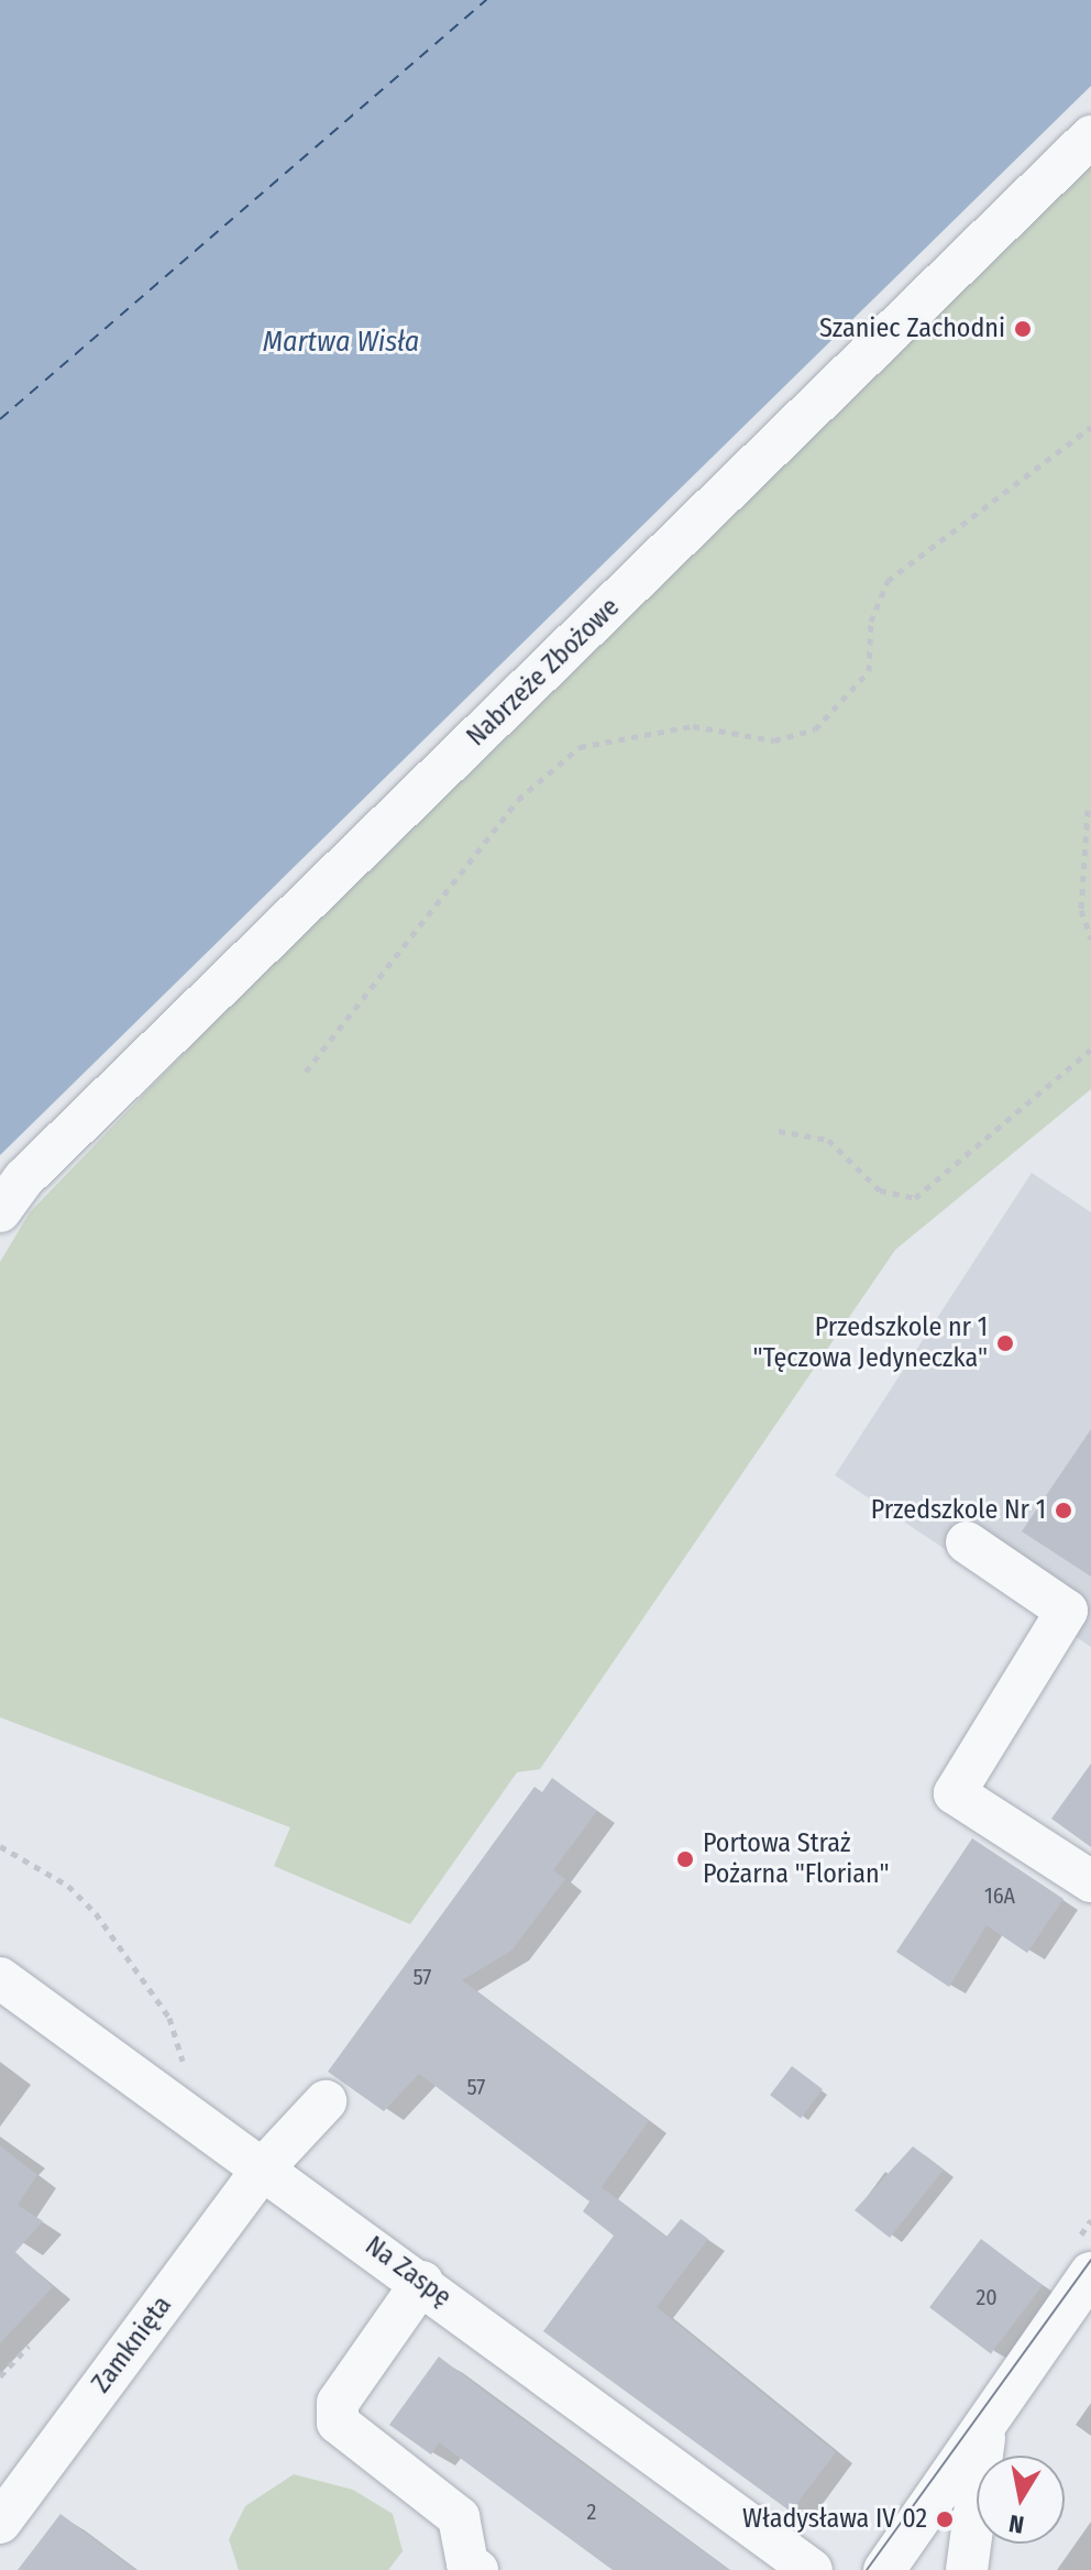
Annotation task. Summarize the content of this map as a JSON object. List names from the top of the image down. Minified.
{"streets":{"street":["Nabrzeże Zbożowe","Na Zaspę","Zamknięta"]},"crossings":[["Na Zaspę","Zamknięta"]],"water":["Martwa Wisła"],"places":["Szaniec Zachodni","Przedszkole nr 1 \"Tęczowa Jedyneczka\"","Przedszkole Nr 1","Portowa Straż Pożarna \"Florian\"","Władysława IV 02"],"house_numbers":["16A","57","57","20","2"],"north":"bottom"}
